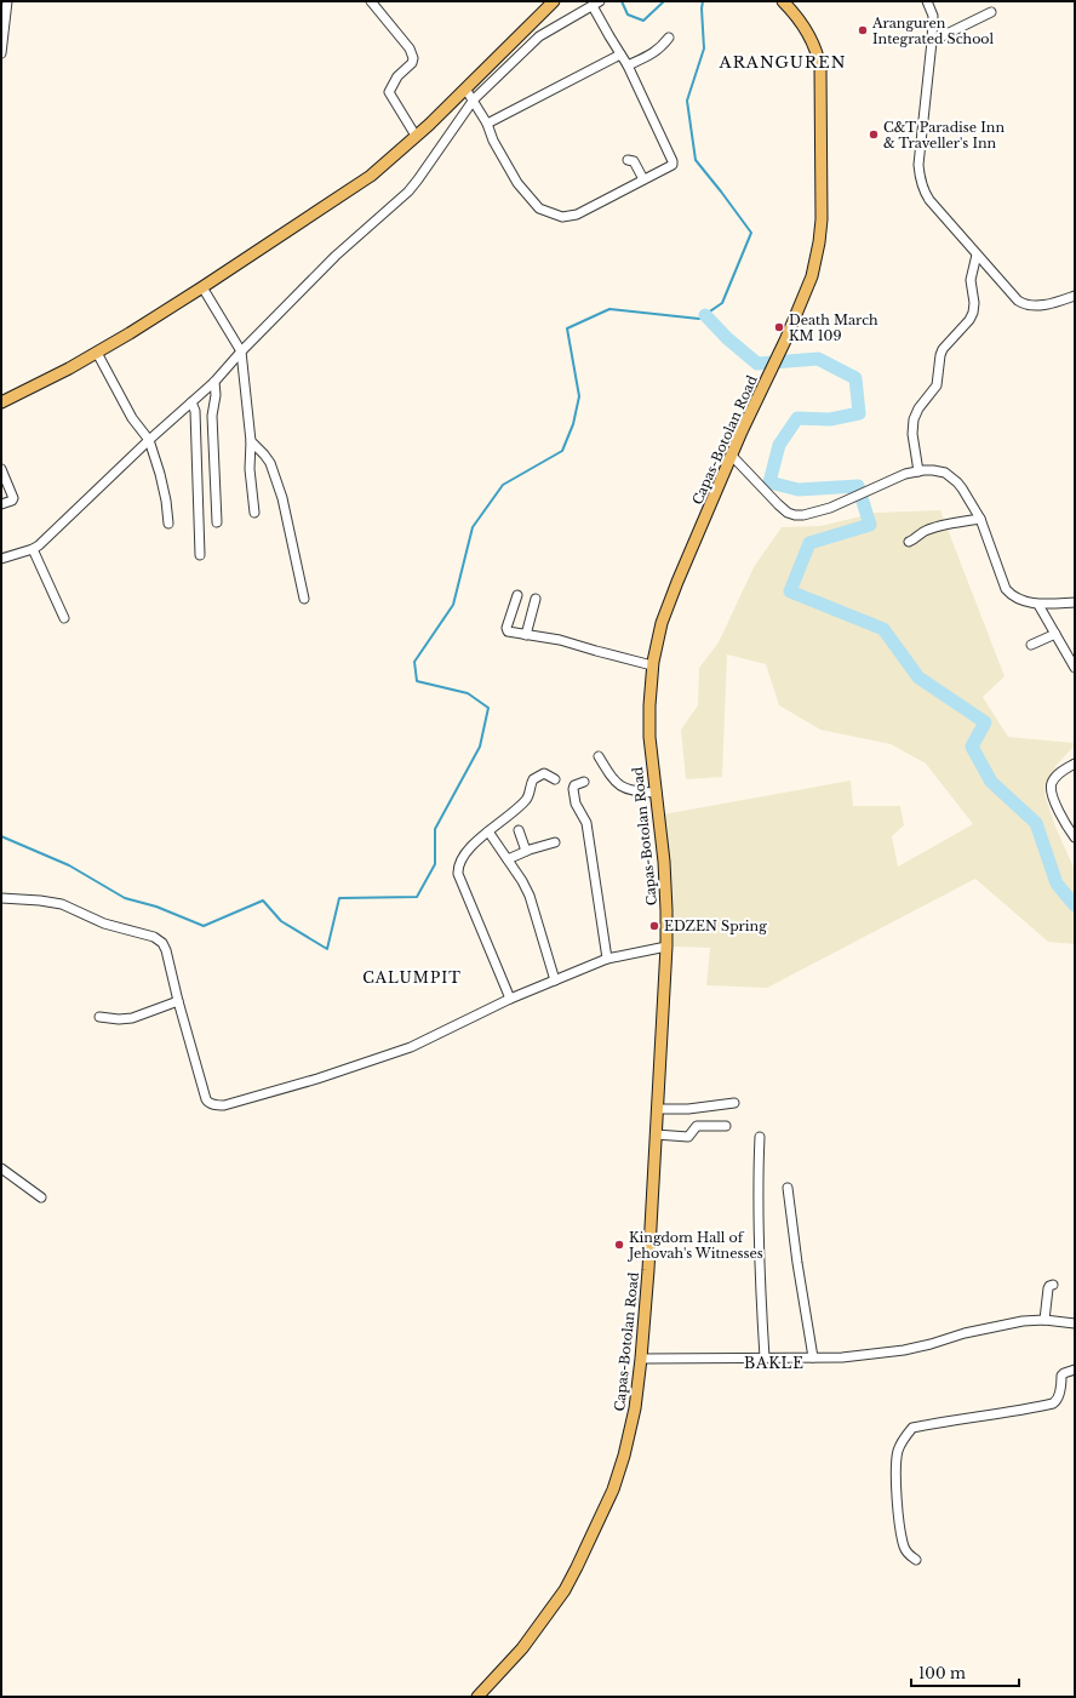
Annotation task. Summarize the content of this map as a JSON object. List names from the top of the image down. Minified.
{"streets":{"main road":["Capas-Botolan Road"]},"districts":["ARANGUREN","CALUMPIT","BAKLE"],"places":["Aranguren Integrated School","C&T Paradise Inn & Traveller's Inn","Death March KM 109","EDZEN Spring","Kingdom Hall of Jehovah's Witnesses"],"scale_bar":"100 m"}
